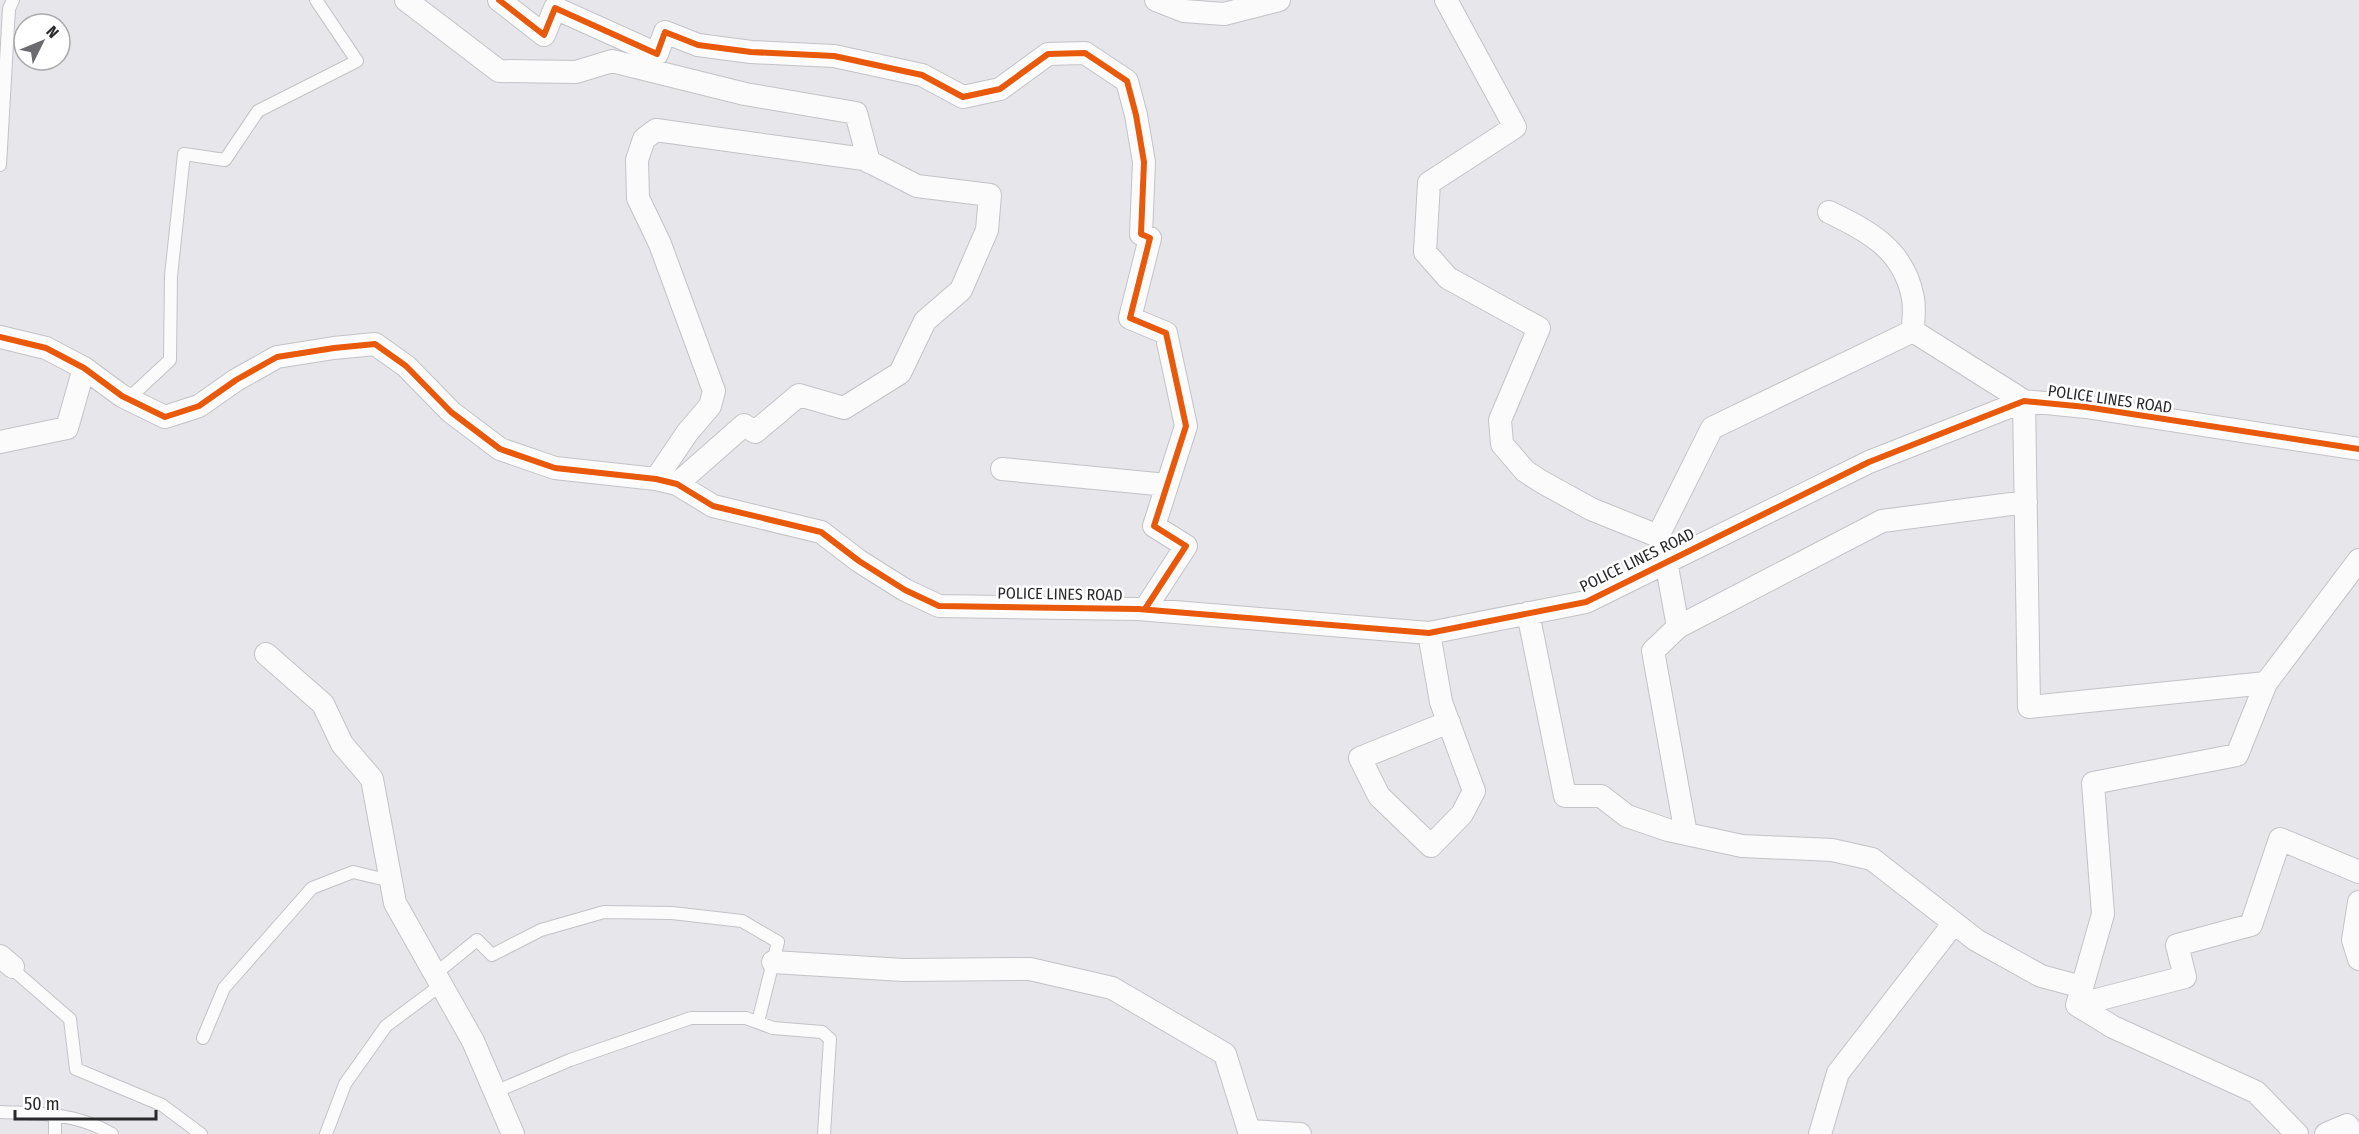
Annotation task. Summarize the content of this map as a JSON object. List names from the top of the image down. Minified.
{"streets":{"street":["POLICE LINES ROAD"]},"scale_bar":"50 m","north":"top right"}
